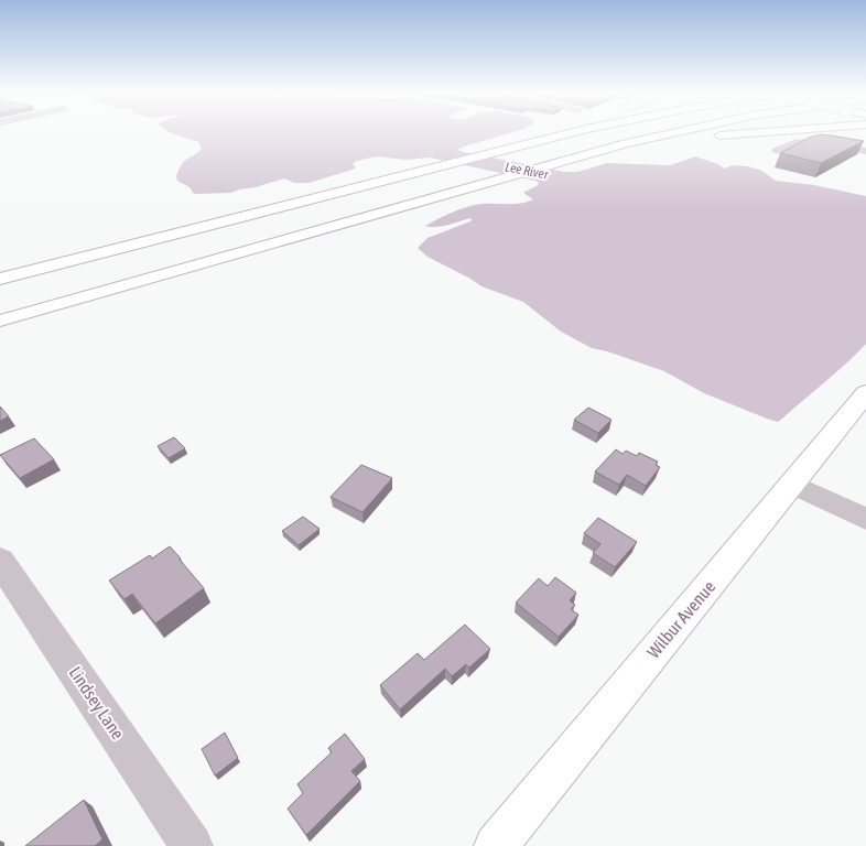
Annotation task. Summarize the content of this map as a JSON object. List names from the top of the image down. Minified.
{"streets":{"main road":["Wilbur Avenue"],"street":["Lindsey Lane"]},"water":["Lee River"]}
